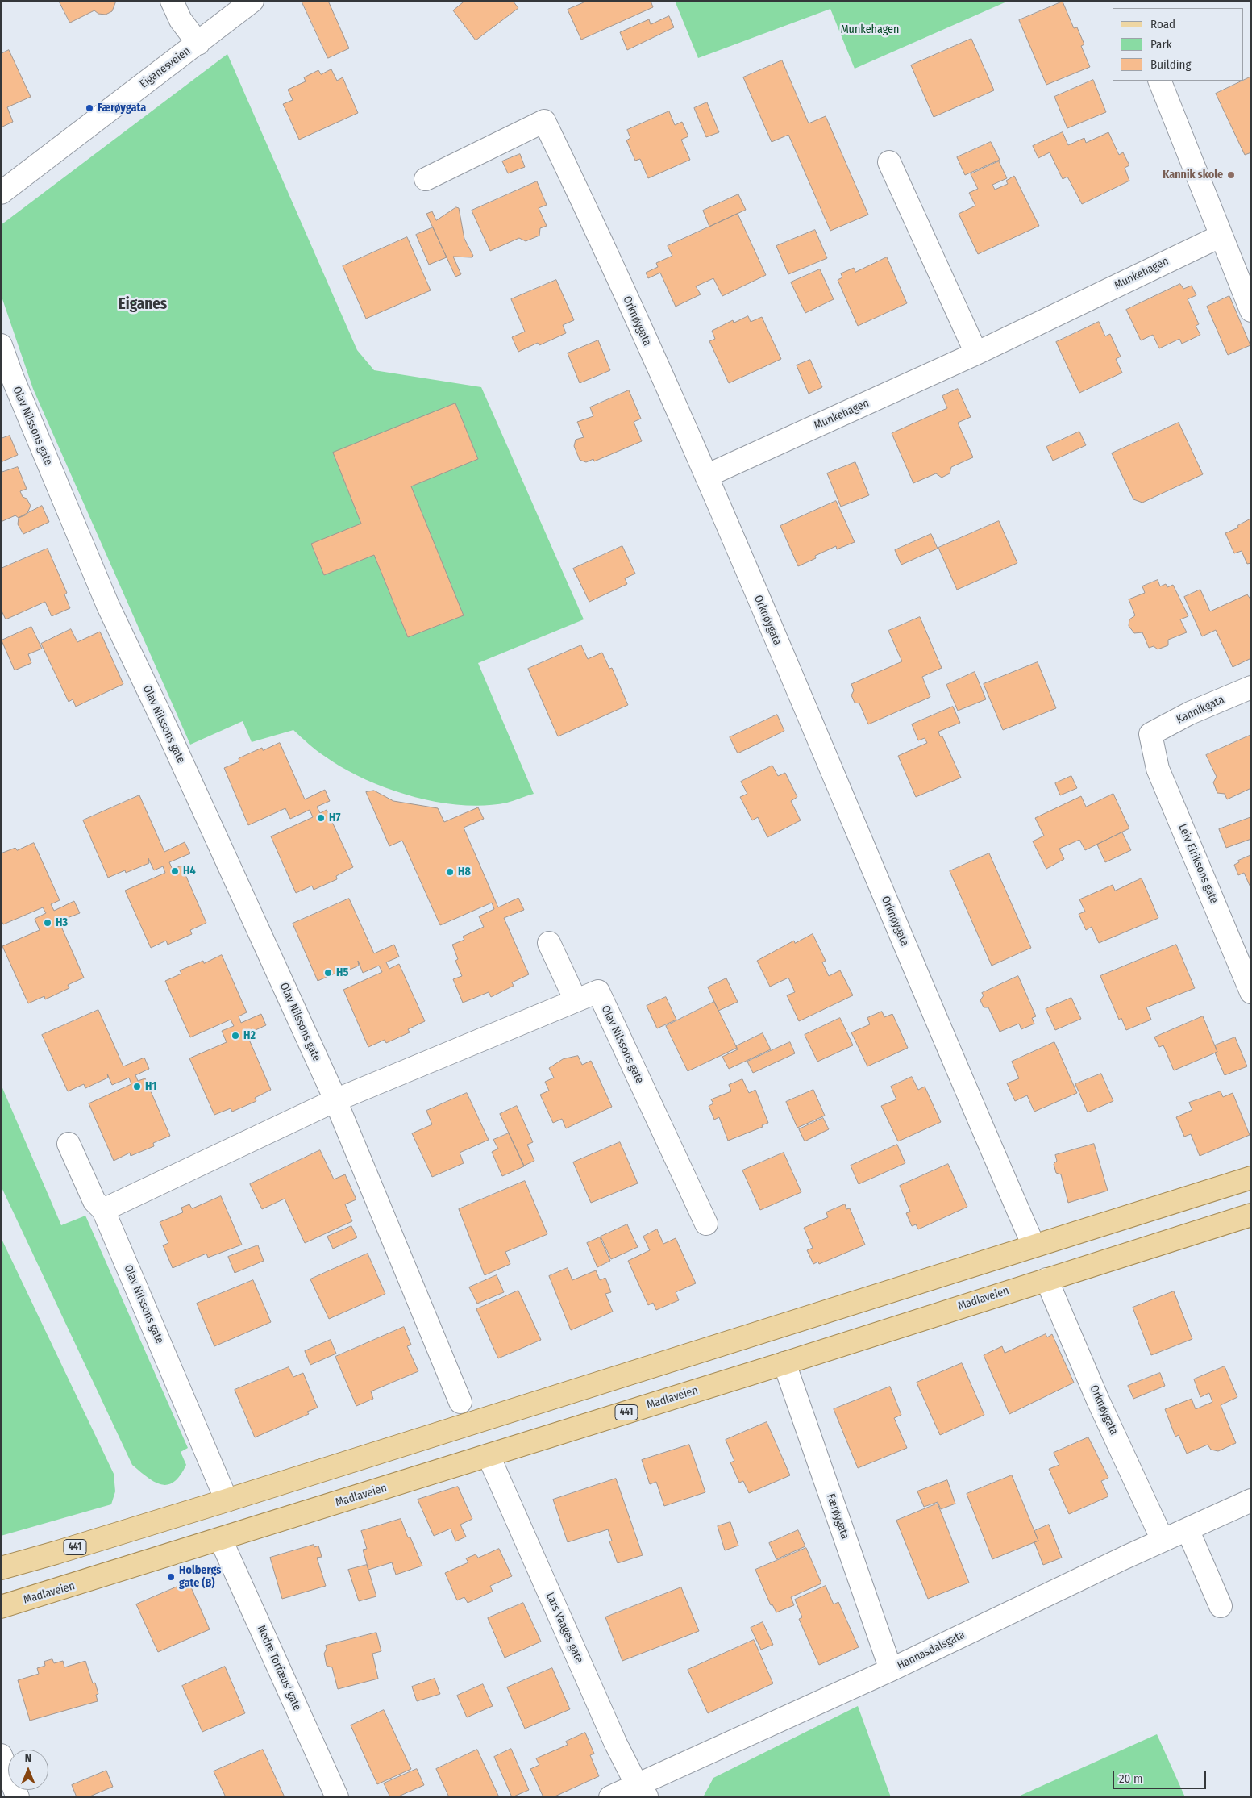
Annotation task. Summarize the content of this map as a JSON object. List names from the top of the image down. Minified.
{"streets":{"main road":["Madlaveien","441"],"street":["Eiganesveien","Munkehagen","Orknøygata","Olav Nilssons gate","Kannikgata","Leiv Eiriksons gate","Færøygata","Lars Vaages gate","Hannasdalsgata","Nedre Torfæus' gate"]},"crossings":[["Munkehagen","Orknøygata"],["Orknøygata","Madlaveien"],["Orknøygata","441"],["Orknøygata","Hannasdalsgata"],["Olav Nilssons gate","441"],["Kannikgata","Leiv Eiriksons gate"],["Madlaveien","Færøygata"],["Madlaveien","Lars Vaages gate"],["Madlaveien","Nedre Torfæus' gate"],["Færøygata","Hannasdalsgata"],["Lars Vaages gate","Hannasdalsgata"]],"districts":["Eiganes"],"parks":["Munkehagen"],"places":["Færøygata","Kannik skole","H7","H4","H8","H3","H5","H2","H1","Holbergs gate (B)"],"legend":["Road","Park","Building"],"scale_bar":"20 m","north":"top"}
